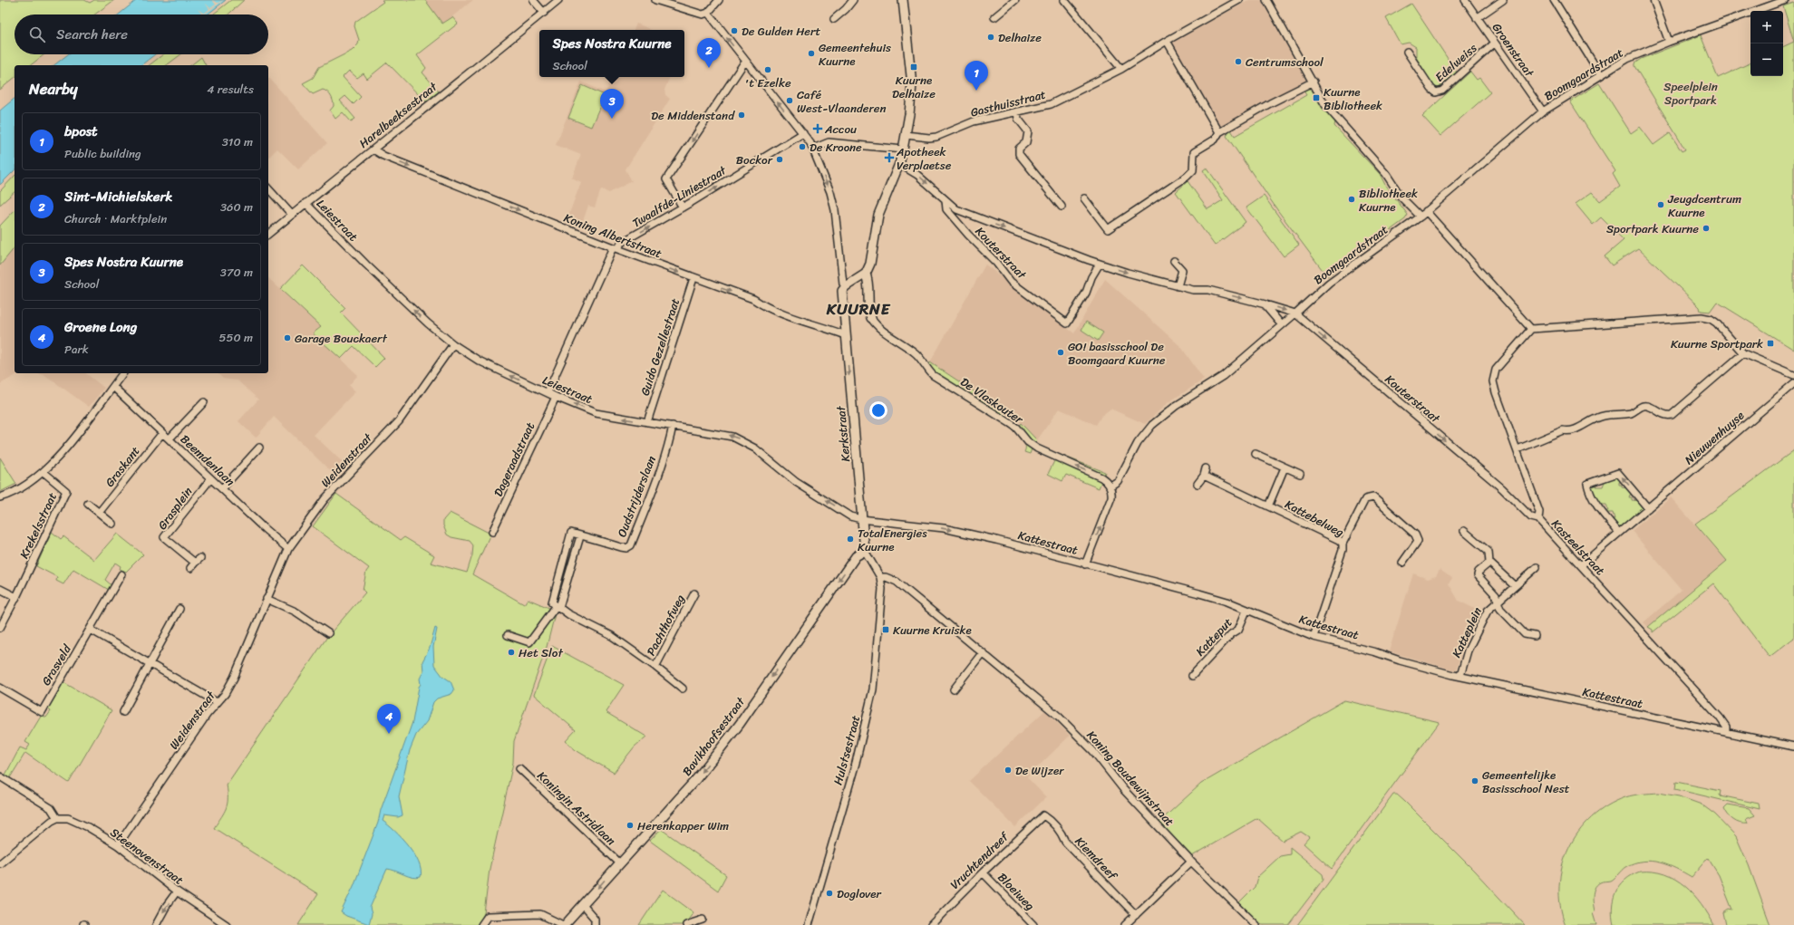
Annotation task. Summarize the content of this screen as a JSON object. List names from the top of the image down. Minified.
{"streets":{"street":["Groenstraat","Edelweiss","Boomgaardstraat","Gasthuisstraat","Harelbeeksestraat","Twaalfde-Liniestraat","Leiestraat","Koning Albertstraat","Kouterstraat","Guido Gezellestraat","De Vlaskouter","Kerkstraat","Nieuwenhuyse","Dageraadstraat","Beemdenlaan","Weidenstraat","Graskant","Oudstrijderslaan","Grasplein","Kattebelweg","Krekelsstraat","Kattestraat","Kasteelstraat","Pachthofweg","Katteplein","Katteput","Grasveld","Bavikhoofsestraat","Hulstsestraat","Koning Boudewijnstraat","Koningin Astridlaan","Steenovenstraat","Kiemdreef","Vruchtendreef","Bloeiweg"]},"crossings":[["Groenstraat","Edelweiss"],["Groenstraat","Boomgaardstraat"],["Boomgaardstraat","Kouterstraat"],["Boomgaardstraat","De Vlaskouter"],["Harelbeeksestraat","Leiestraat"],["Harelbeeksestraat","Koning Albertstraat"],["Twaalfde-Liniestraat","Koning Albertstraat"],["Twaalfde-Liniestraat","Kerkstraat"],["Leiestraat","Guido Gezellestraat"],["Leiestraat","Kerkstraat"],["Leiestraat","Dageraadstraat"],["Leiestraat","Weidenstraat"],["Leiestraat","Oudstrijderslaan"],["Leiestraat","Kattestraat"],["Koning Albertstraat","Guido Gezellestraat"],["Koning Albertstraat","Kerkstraat"],["Kouterstraat","Kasteelstraat"],["Kerkstraat","Kattestraat"],["Kerkstraat","Bavikhoofsestraat"],["Kerkstraat","Hulstsestraat"],["Kerkstraat","Koning Boudewijnstraat"],["Nieuwenhuyse","Kasteelstraat"],["Beemdenlaan","Weidenstraat"],["Beemdenlaan","Graskant"],["Beemdenlaan","Grasplein"],["Weidenstraat","Steenovenstraat"],["Oudstrijderslaan","Pachthofweg"],["Kattebelweg","Kattestraat"],["Kattestraat","Kasteelstraat"],["Kattestraat","Katteplein"],["Kattestraat","Katteput"],["Bavikhoofsestraat","Koningin Astridlaan"],["Hulstsestraat","Koning Boudewijnstraat"],["Kiemdreef","Vruchtendreef"],["Vruchtendreef","Bloeiweg"]],"one_way":["Twaalfde-Liniestraat","Leiestraat","Koning Albertstraat","Kouterstraat","De Vlaskouter","Bavikhoofsestraat"],"districts":["KUURNE"],"parks":["Speelplein Sportpark"],"places":{"other":["De Gulden Hert","Delhaize","Gemeentehuis Kuurne","Centrumschool","'t Ezelke","Café West-Vlaanderen","De Middenstand","De Kroone","Bockor","Bibliotheek Kuurne","Jeugdcentrum Kuurne","Sportpark Kuurne","Garage Bouckaert","GO! basisschool De Boomgaard Kuurne","TotalEnergies Kuurne","Het Slot","De Wijzer","Gemeentelijke Basisschool Nest","Herenkapper Wim","Doglover"],"transit":["Kuurne Delhaize","Kuurne Bibliotheek","Kuurne Sportpark","Kuurne Kruiske"],"health":["Accou","Apotheek Verplaetse"]},"page":{"map_buttons":["+","−"],"search":"Search here","popup":["Spes Nostra Kuurne","School"],"pins":["2","1","3","4"],"heading":["Nearby","4 results"],"list":[{"mark":"1","name":"bpost","note":"Public building","value":"310 m"},{"mark":"2","name":"Sint-Michielskerk","note":"Church · Marktplein","value":"360 m"},{"mark":"3","name":"Spes Nostra Kuurne","note":"School","value":"370 m"},{"mark":"4","name":"Groene Long","note":"Park","value":"550 m"}]}}
